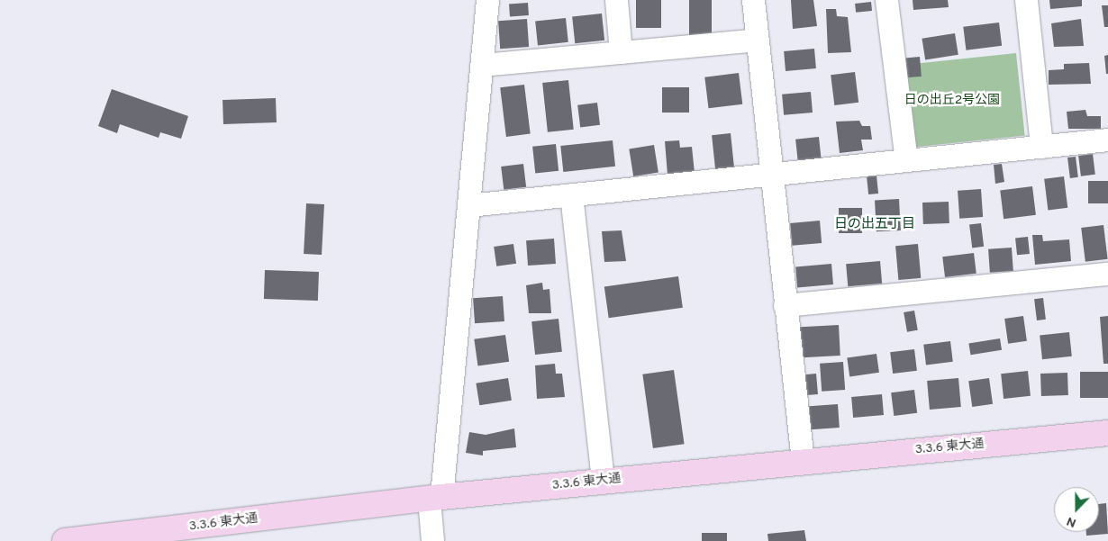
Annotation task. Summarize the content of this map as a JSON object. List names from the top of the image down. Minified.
{"streets":{"street":["3.3.6 東大通"]},"districts":["日の出五丁目"],"parks":["日の出丘2号公園"],"north":"bottom"}
